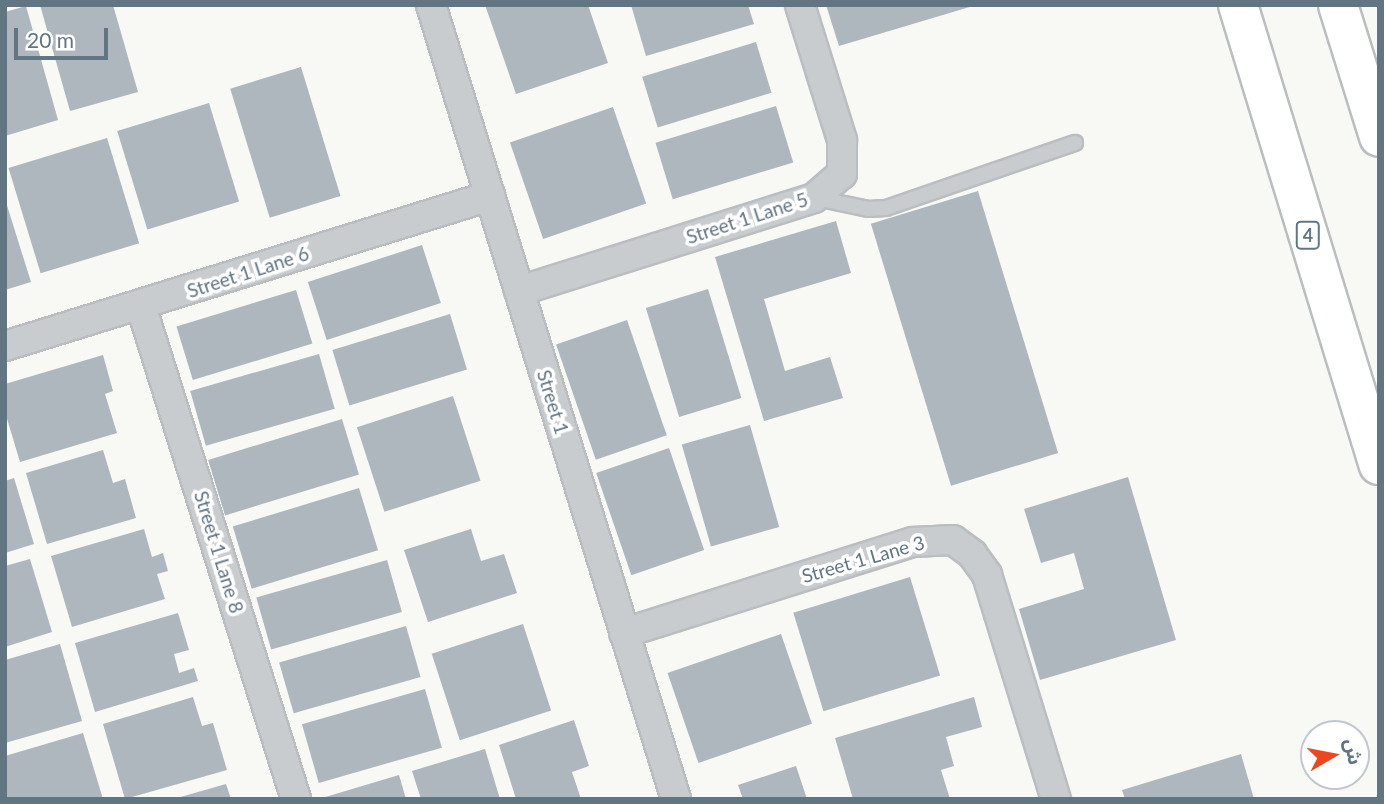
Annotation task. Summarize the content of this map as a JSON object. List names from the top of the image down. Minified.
{"streets":{"highway":["4"],"street":["Street 1 Lane 5","Street 1 Lane 6","Street 1","Street 1 Lane 8","Street 1 Lane 3"]},"crossings":[["Street 1 Lane 5","Street 1"],["Street 1 Lane 6","Street 1"],["Street 1 Lane 6","Street 1 Lane 8"],["Street 1","Street 1 Lane 3"]],"scale_bar":"20 m","north":"right"}
